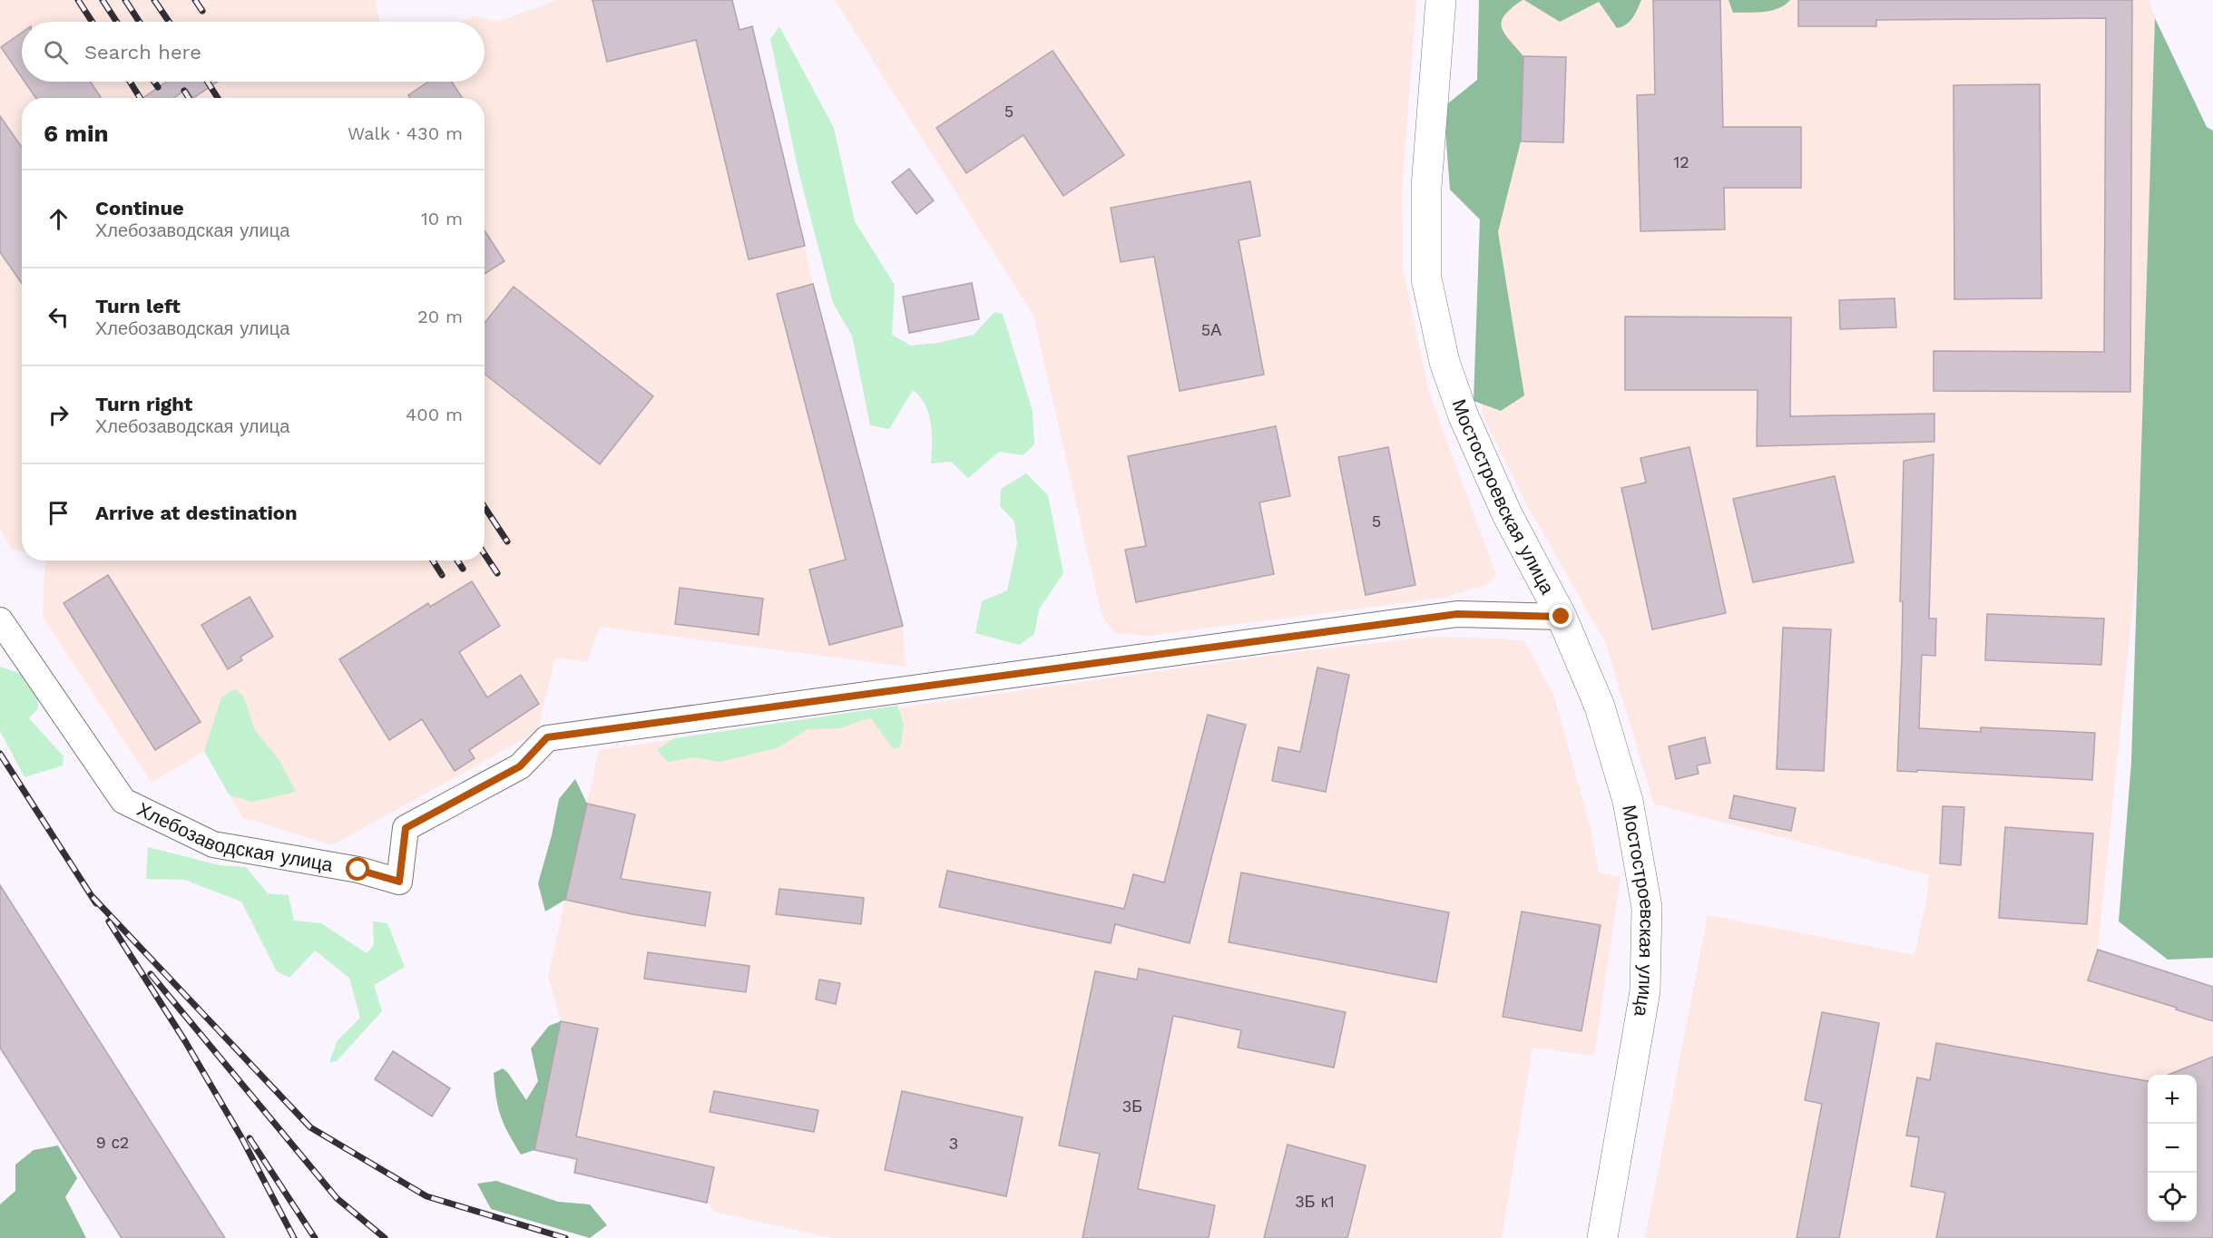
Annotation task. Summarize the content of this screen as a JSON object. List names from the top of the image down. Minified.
{"streets":{"main road":["Мостостроевская улица"],"street":["Хлебозаводская улица"]},"crossings":[["Мостостроевская улица","Хлебозаводская улица"]],"house_numbers":["5","12","5А","5","3Б","9 с2","3","3Б к1"],"page":{"search":"Search here","heading":["6 min","Walk · 430 m"],"list":[["Continue","Хлебозаводская улица","10 m"],["Turn left","Хлебозаводская улица","20 m"],["Turn right","Хлебозаводская улица","400 m"],"Arrive at destination"],"map_buttons":["+","−"]}}
